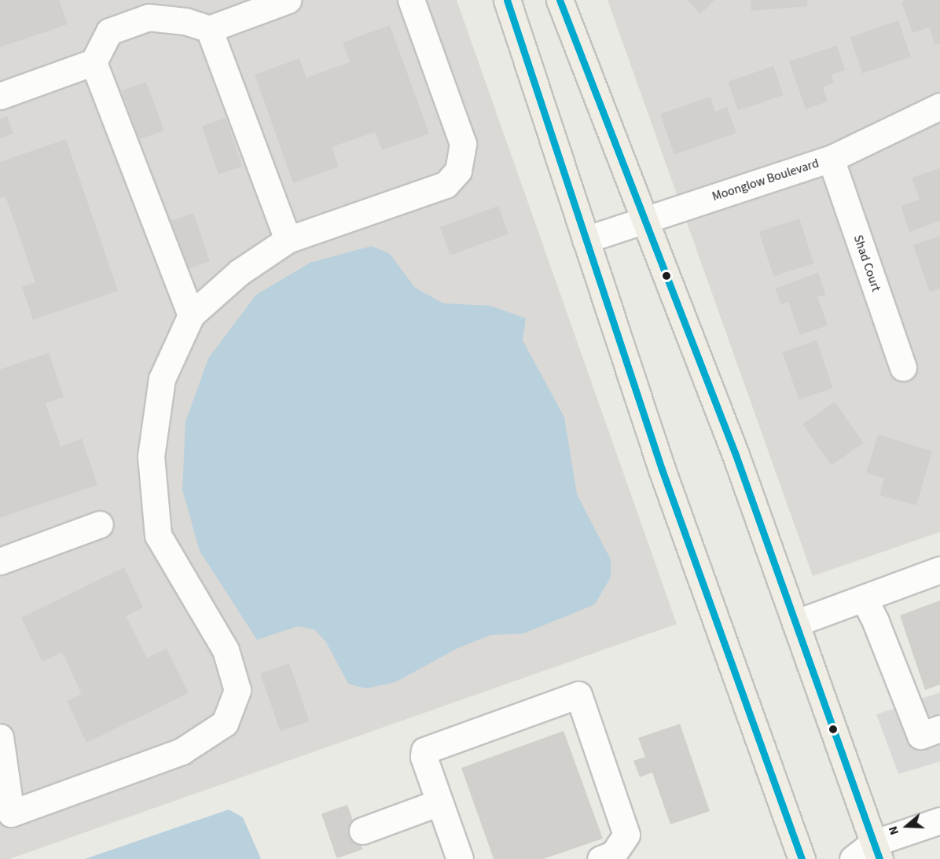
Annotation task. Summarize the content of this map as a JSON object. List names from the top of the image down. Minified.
{"streets":{"street":["Moonglow Boulevard","Shad Court"]},"crossings":[["Moonglow Boulevard","Shad Court"]],"north":"left"}
